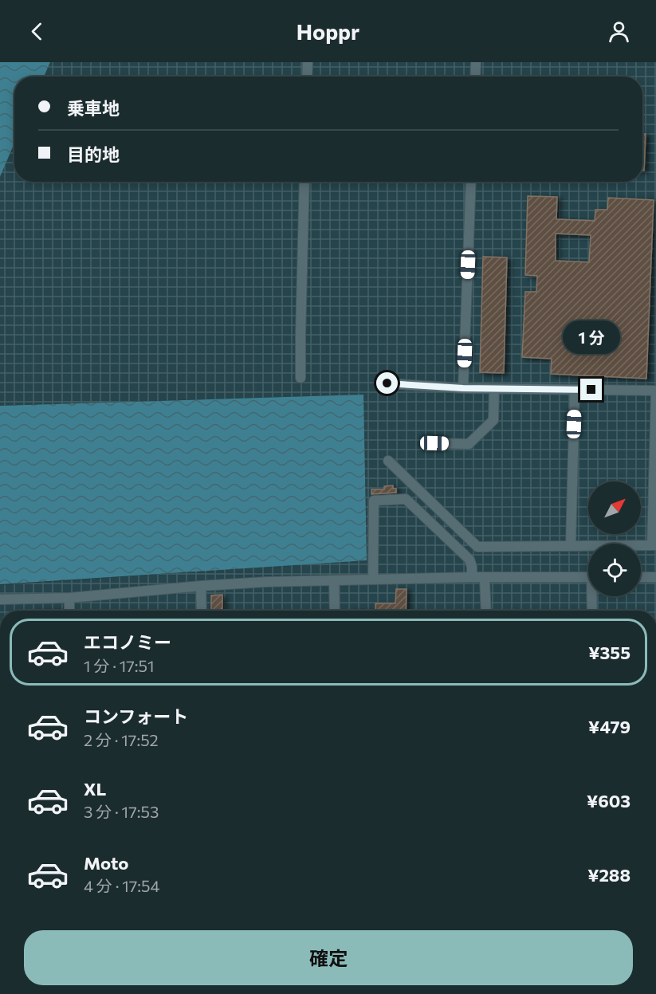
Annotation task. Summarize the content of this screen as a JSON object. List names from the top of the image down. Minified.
{"north":"top right","page":{"header":"Hoppr","banner":["乗車地","目的地"],"bubble":"1 分","list":[{"name":"エコノミー","note":"1 分 · 17:51","value":"¥355"},{"name":"コンフォート","note":"2 分 · 17:52","value":"¥479"},{"name":"XL","note":"3 分 · 17:53","value":"¥603"},{"name":"Moto","note":"4 分 · 17:54","value":"¥288"}],"buttons":"確定"}}
